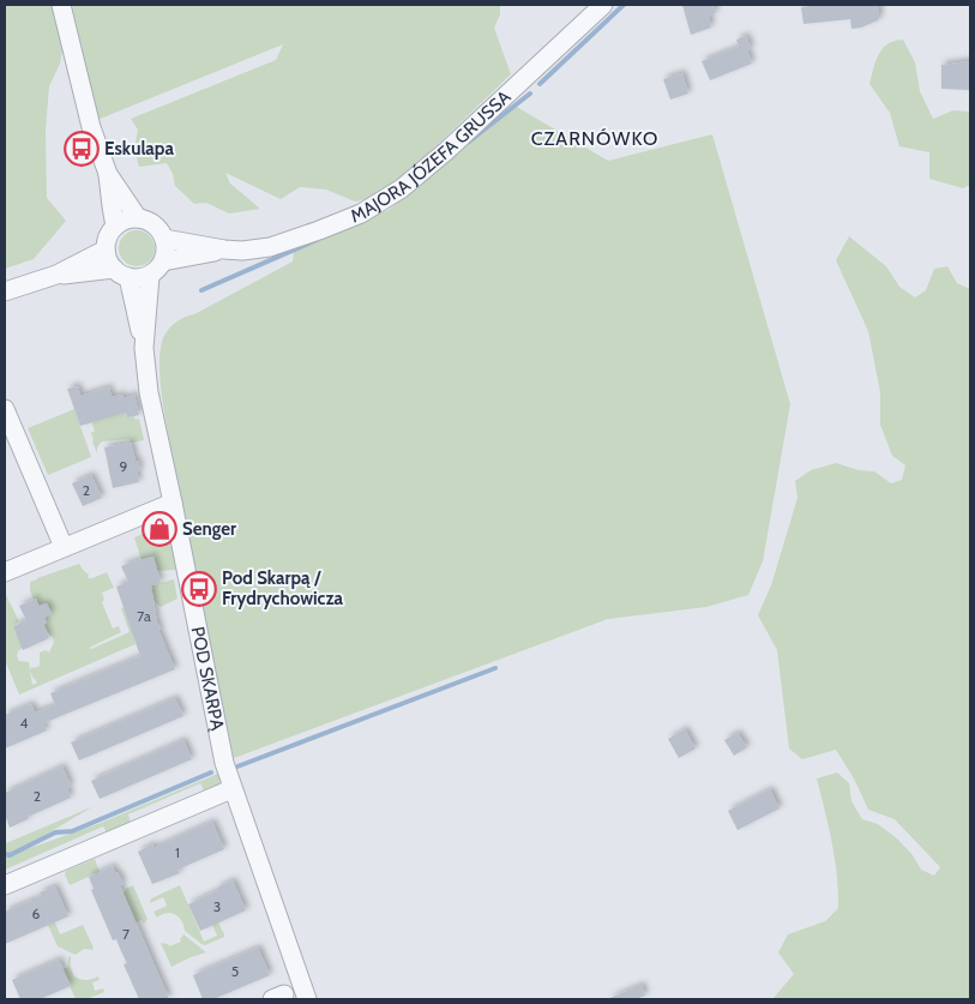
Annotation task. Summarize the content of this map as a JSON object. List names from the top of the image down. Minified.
{"streets":{"street":["MAJORA JÓZEFA GRUSSA","POD SKARPĄ"]},"crossings":[["MAJORA JÓZEFA GRUSSA","POD SKARPĄ"]],"districts":["CZARNÓWKO"],"places":{"bus stop":["Eskulapa","Pod Skarpą / Frydrychowicza"],"shop":["Senger"]},"house_numbers":["9","2","7a","4","2","1","3","6","7","5"]}
